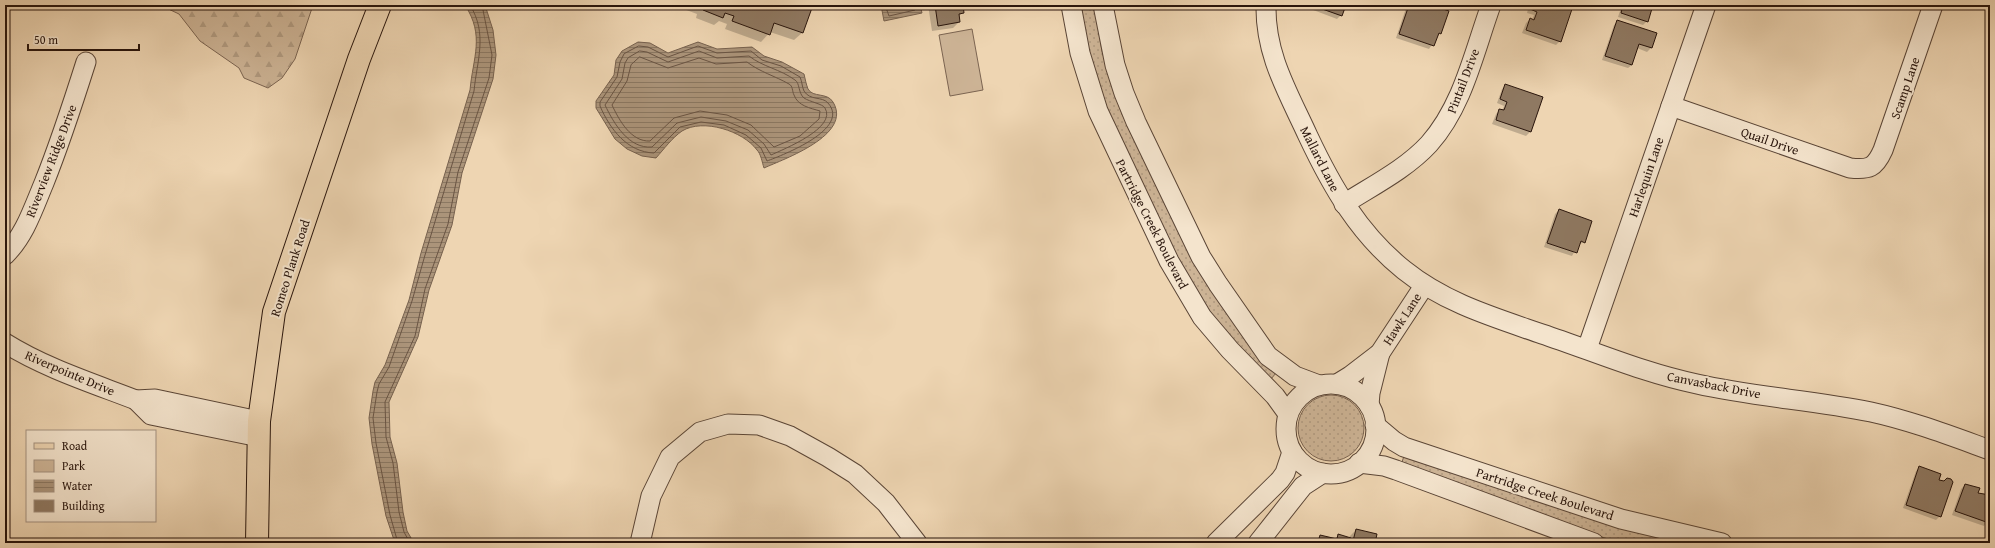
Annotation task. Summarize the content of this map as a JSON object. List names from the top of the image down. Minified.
{"streets":{"main road":["Romeo Plank Road"],"street":["Pintail Drive","Scamp Lane","Quail Drive","Mallard Lane","Riverview Ridge Drive","Harlequin Lane","Partridge Creek Boulevard","Hawk Lane","Riverpointe Drive","Canvasback Drive"]},"crossings":[["Pintail Drive","Mallard Lane"],["Scamp Lane","Quail Drive"],["Quail Drive","Harlequin Lane"],["Mallard Lane","Hawk Lane"],["Mallard Lane","Canvasback Drive"],["Harlequin Lane","Canvasback Drive"],["Partridge Creek Boulevard","Hawk Lane"],["Romeo Plank Road","Riverpointe Drive"],["Hawk Lane","Canvasback Drive"]],"legend":["Road","Park","Water","Building"],"scale_bar":"50 m"}
